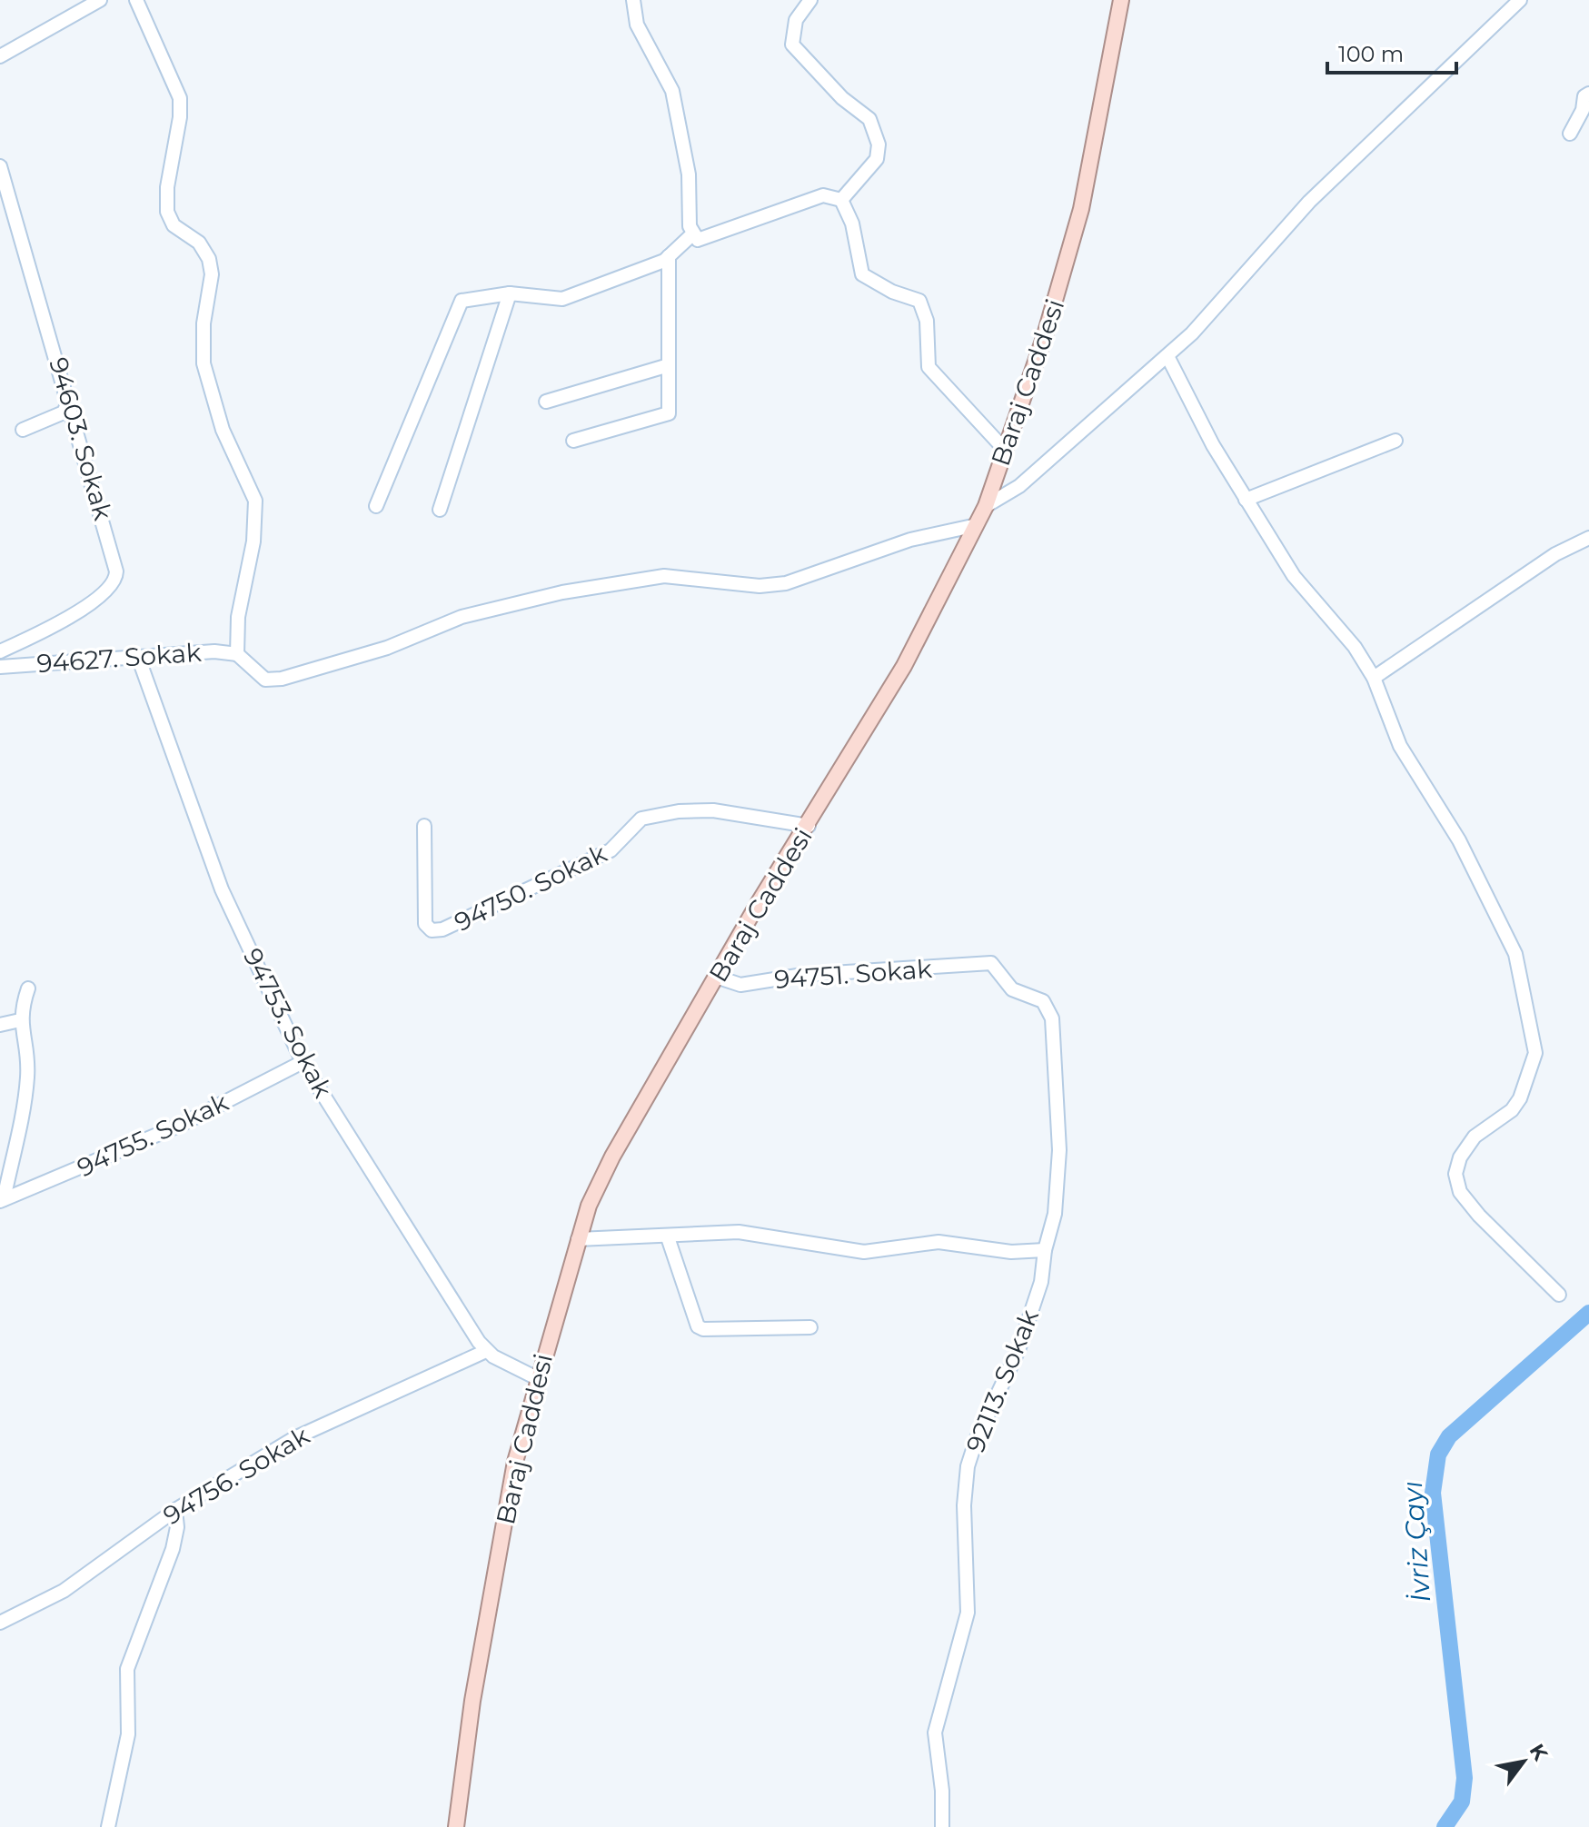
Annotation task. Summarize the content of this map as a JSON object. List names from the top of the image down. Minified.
{"streets":{"main road":["Baraj Caddesi"],"street":["94603. Sokak","94627. Sokak","94750. Sokak","94751. Sokak","94753. Sokak","94755. Sokak","92113. Sokak","94756. Sokak"]},"crossings":[["Baraj Caddesi","94750. Sokak"],["Baraj Caddesi","94751. Sokak"],["Baraj Caddesi","94753. Sokak"],["94627. Sokak","94753. Sokak"],["94751. Sokak","92113. Sokak"],["94753. Sokak","94755. Sokak"],["94753. Sokak","94756. Sokak"]],"water":["İvriz Çayı"],"scale_bar":"100 m","north":"top right"}
